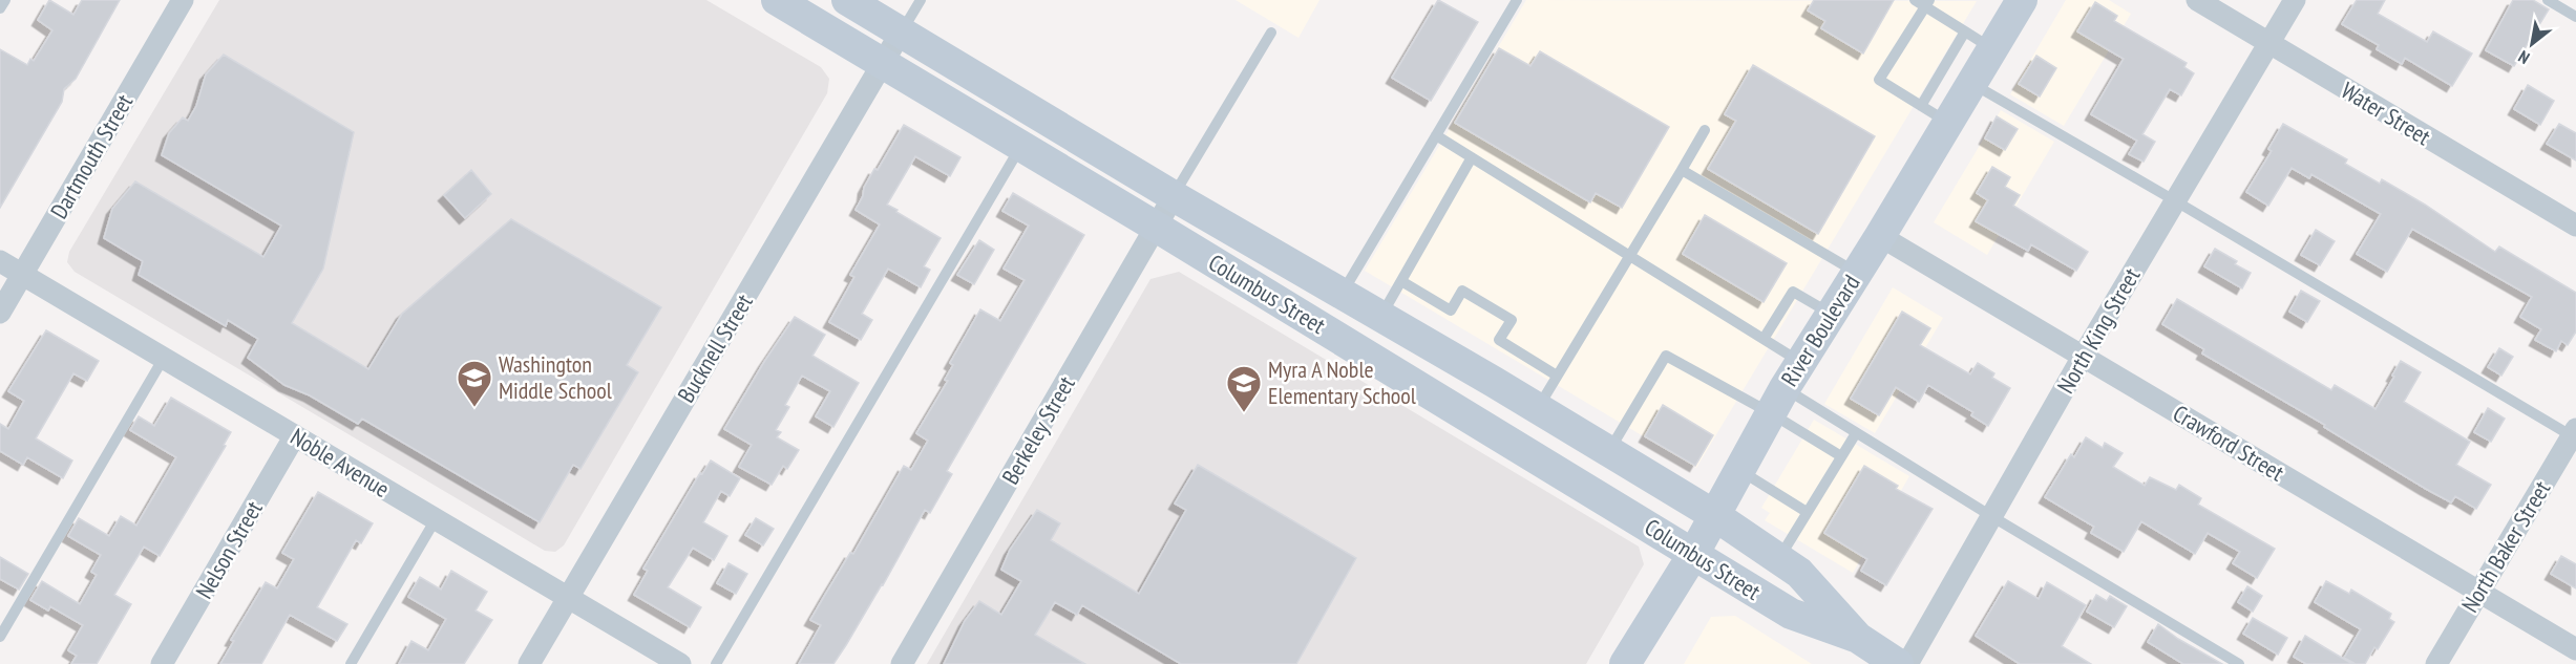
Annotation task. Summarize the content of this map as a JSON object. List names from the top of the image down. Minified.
{"streets":{"main road":["Columbus Street","River Boulevard"],"street":["Water Street","Dartmouth Street","North King Street","Bucknell Street","Berkeley Street","Crawford Street","Noble Avenue","North Baker Street","Nelson Street"]},"crossings":[["Water Street","North King Street"],["Dartmouth Street","Noble Avenue"],["Columbus Street","River Boulevard"],["Columbus Street","Bucknell Street"],["Columbus Street","Berkeley Street"],["River Boulevard","Crawford Street"],["North King Street","Crawford Street"],["Bucknell Street","Noble Avenue"],["Crawford Street","North Baker Street"],["Noble Avenue","Nelson Street"]],"places":{"school or university":["Washington Middle School","Myra A Noble Elementary School"]},"north":"bottom left"}
